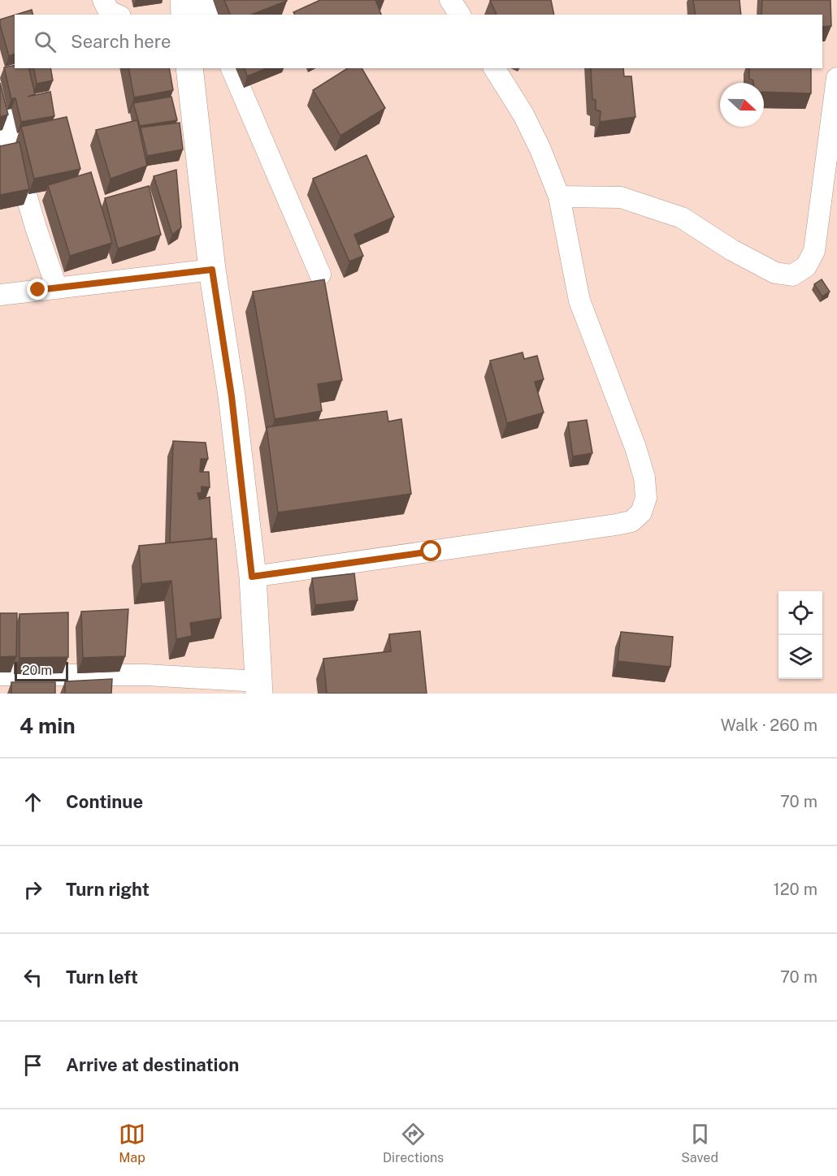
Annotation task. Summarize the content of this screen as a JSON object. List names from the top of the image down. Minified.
{"scale_bar":"20 m","north":"right","page":{"search":"Search here","scale":"20 m","heading":["4 min","Walk · 260 m"],"list":[["Continue","70 m"],["Turn right","120 m"],["Turn left","70 m"],"Arrive at destination"],"nav":["Map","Directions","Saved"]}}
